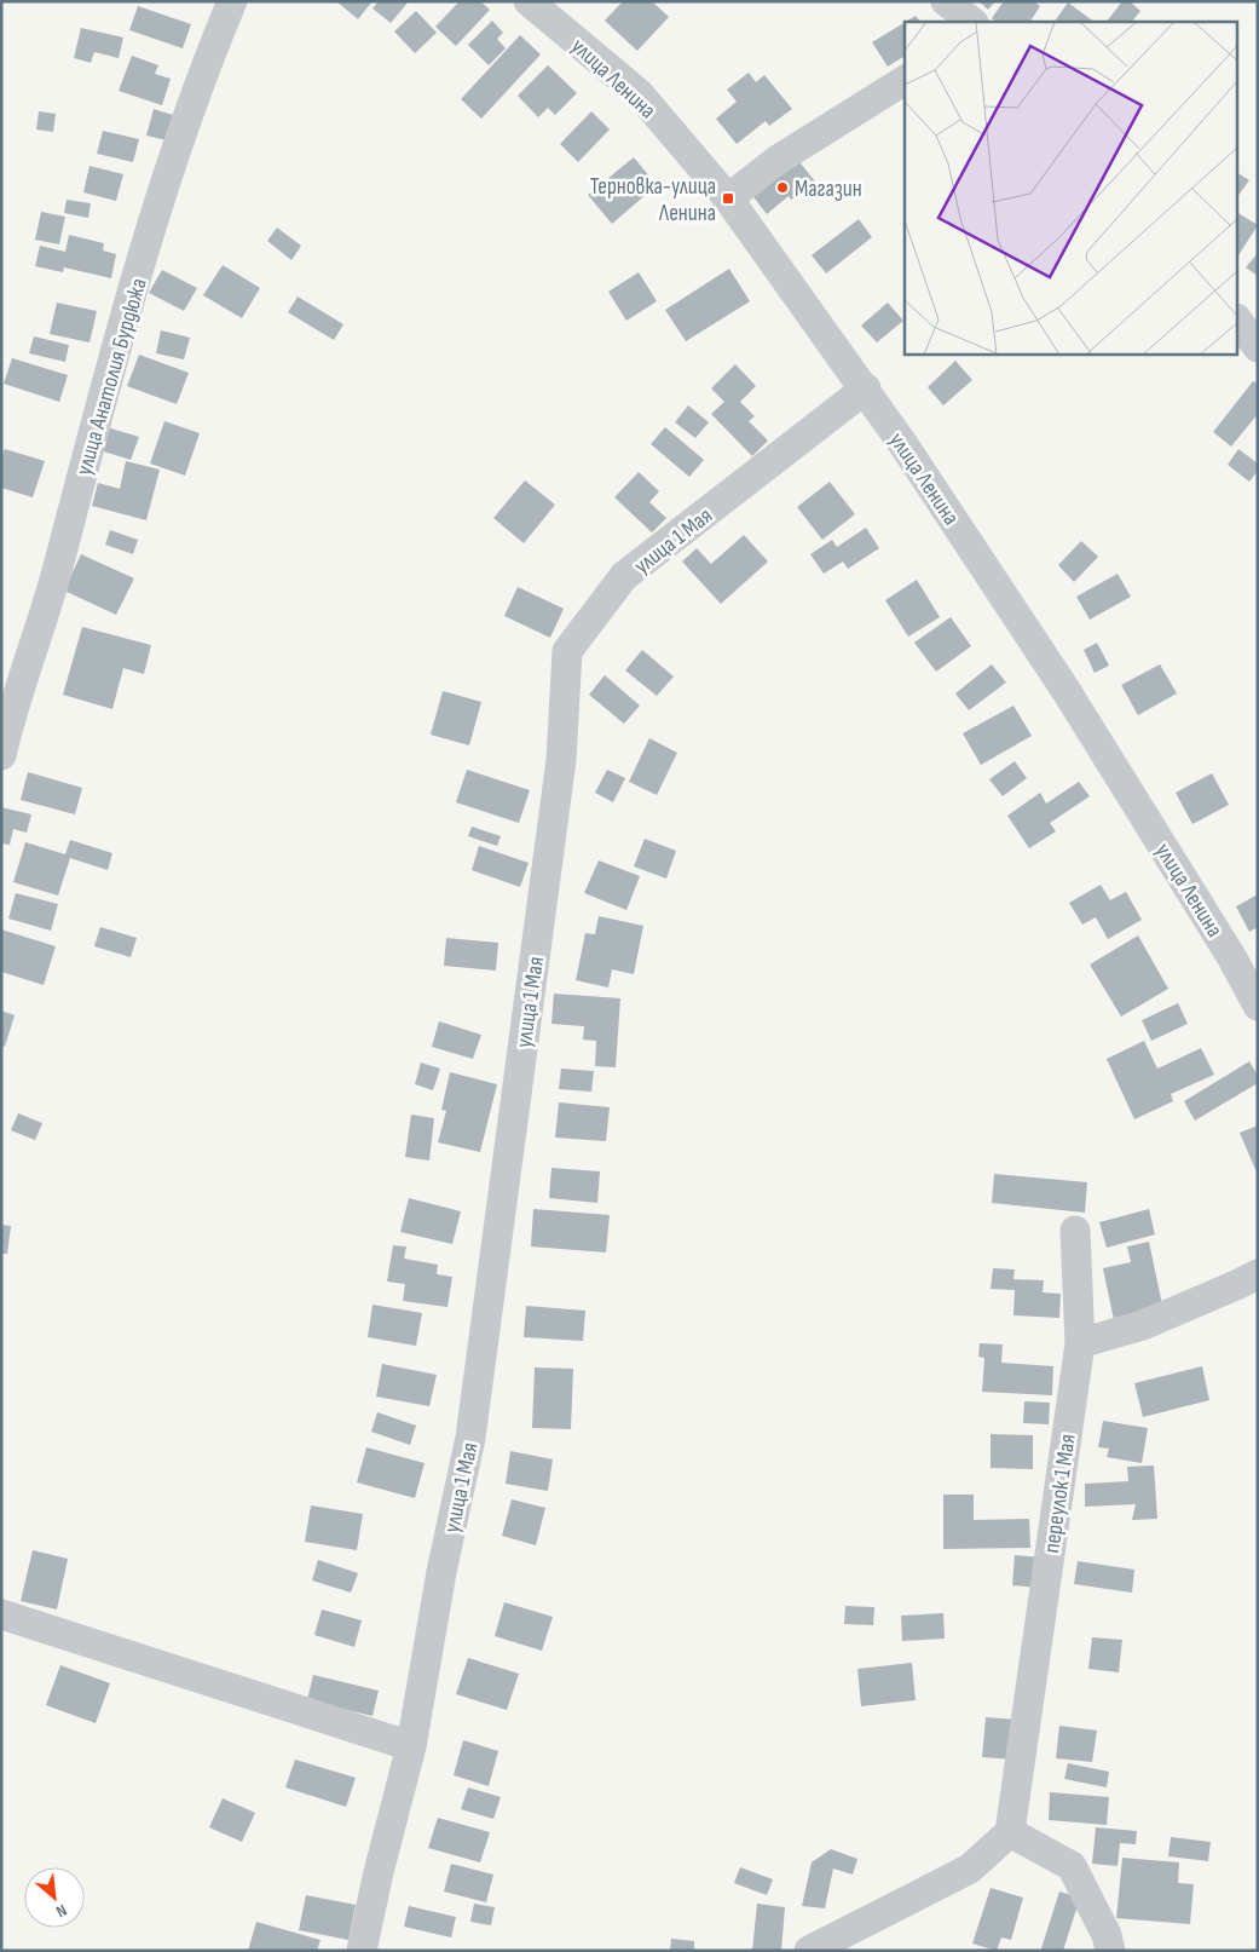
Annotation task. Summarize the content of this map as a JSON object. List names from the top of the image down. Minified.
{"streets":{"street":["улица Ленина","улица Анатолия Бурдюжа","улица 1 Мая","переулок 1 Мая"]},"crossings":[["улица Ленина","улица 1 Мая"]],"places":{"other":["Магазин"],"transit":["Терновка-улица Ленина"]},"north":"bottom right"}
